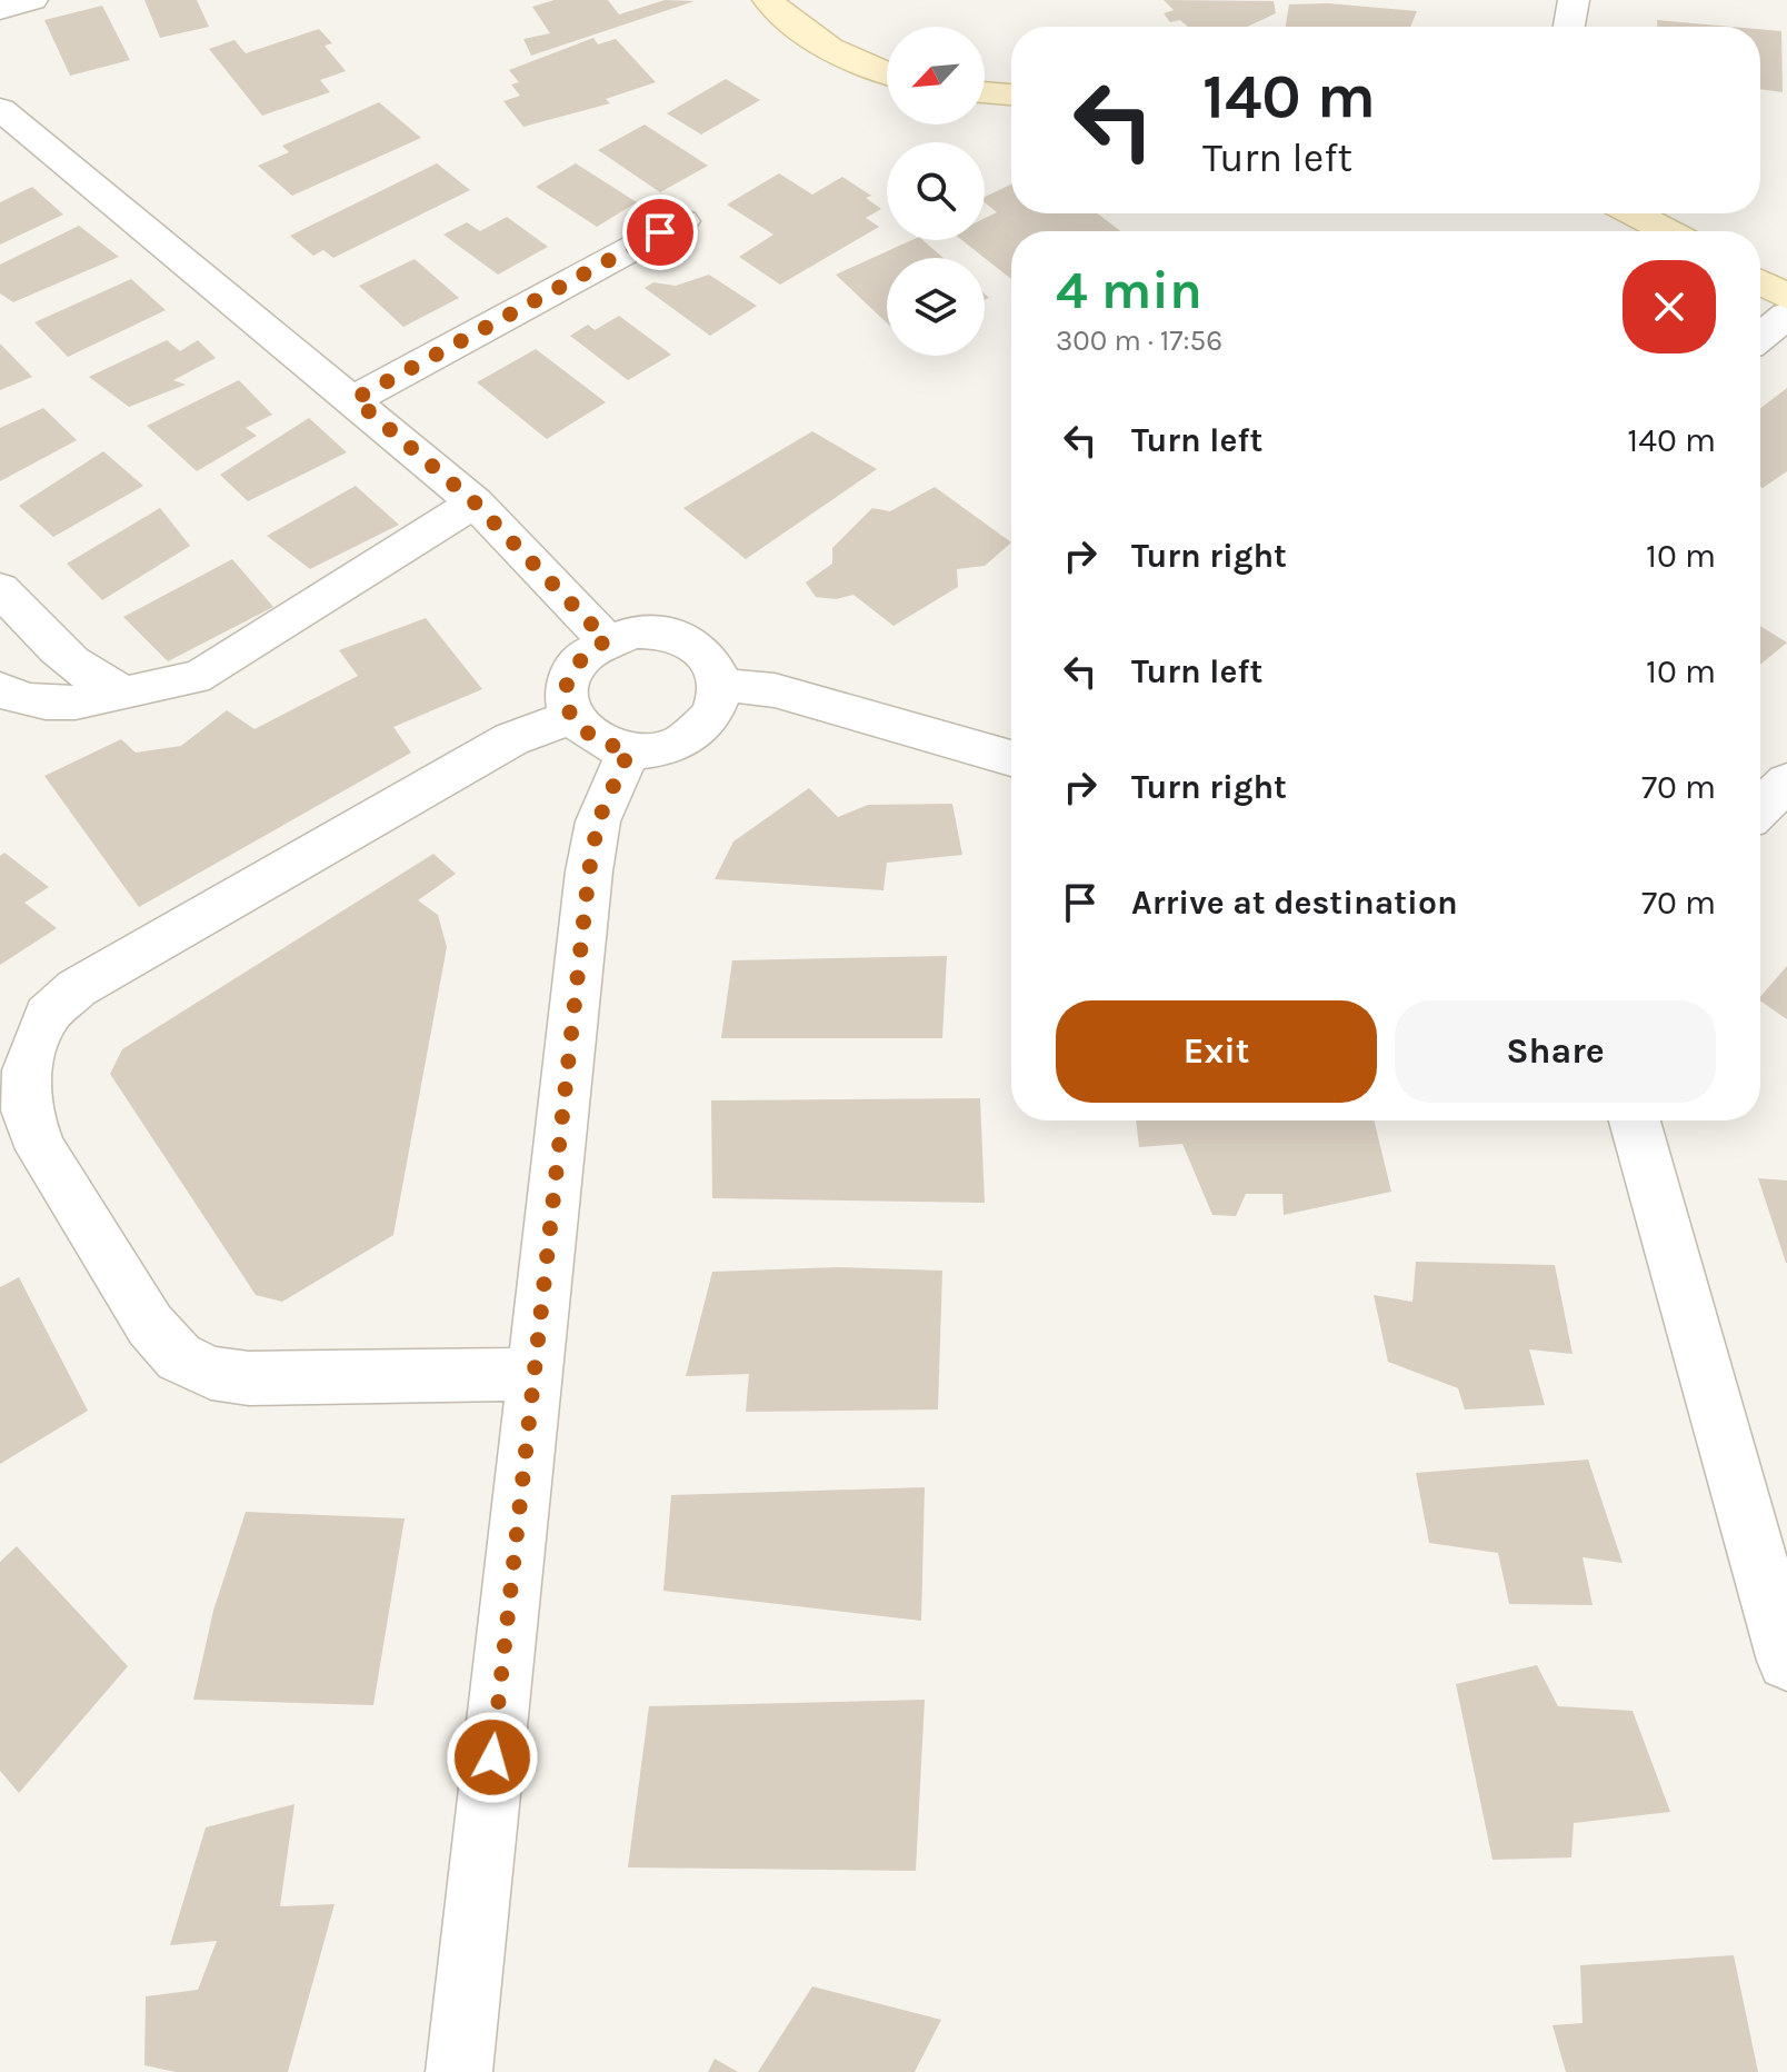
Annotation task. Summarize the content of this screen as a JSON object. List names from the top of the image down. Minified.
{"north":"bottom left","page":{"turn":["140 m","Turn left"],"heading":["4 min","300 m · 17:56"],"list":[{"name":"Turn left","value":"140 m"},{"name":"Turn right","value":"10 m"},{"name":"Turn left","value":"10 m"},{"name":"Turn right","value":"70 m"},{"name":"Arrive at destination","value":"70 m"}],"buttons":["Exit","Share"]}}
